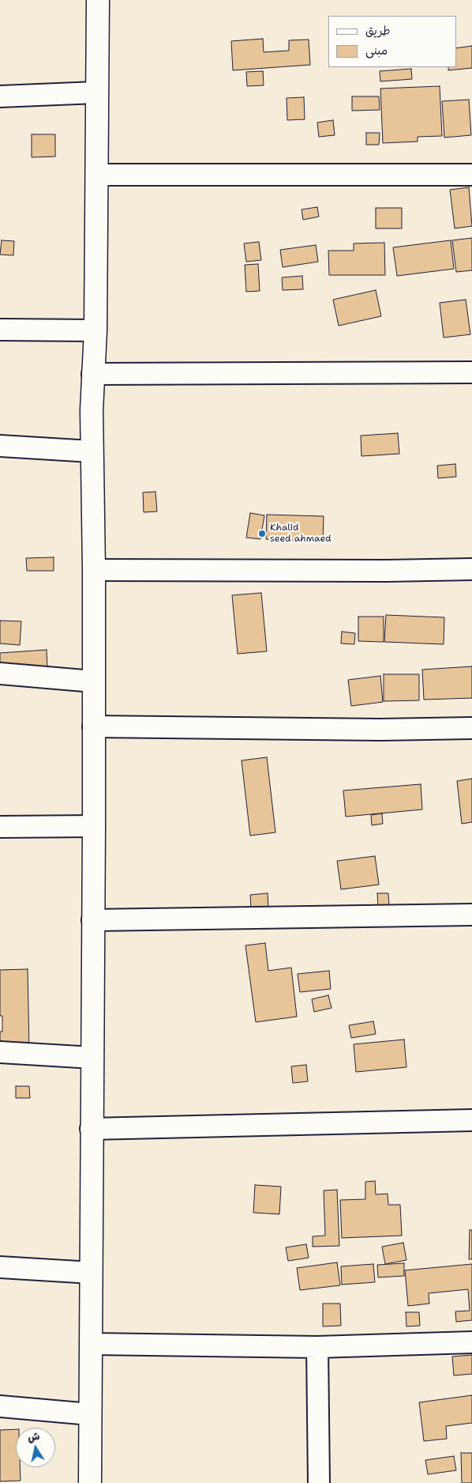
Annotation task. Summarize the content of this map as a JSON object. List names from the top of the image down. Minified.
{"places":["Khalid seed ahmaed"],"legend":["طريق","مبنى"],"north":"top"}
